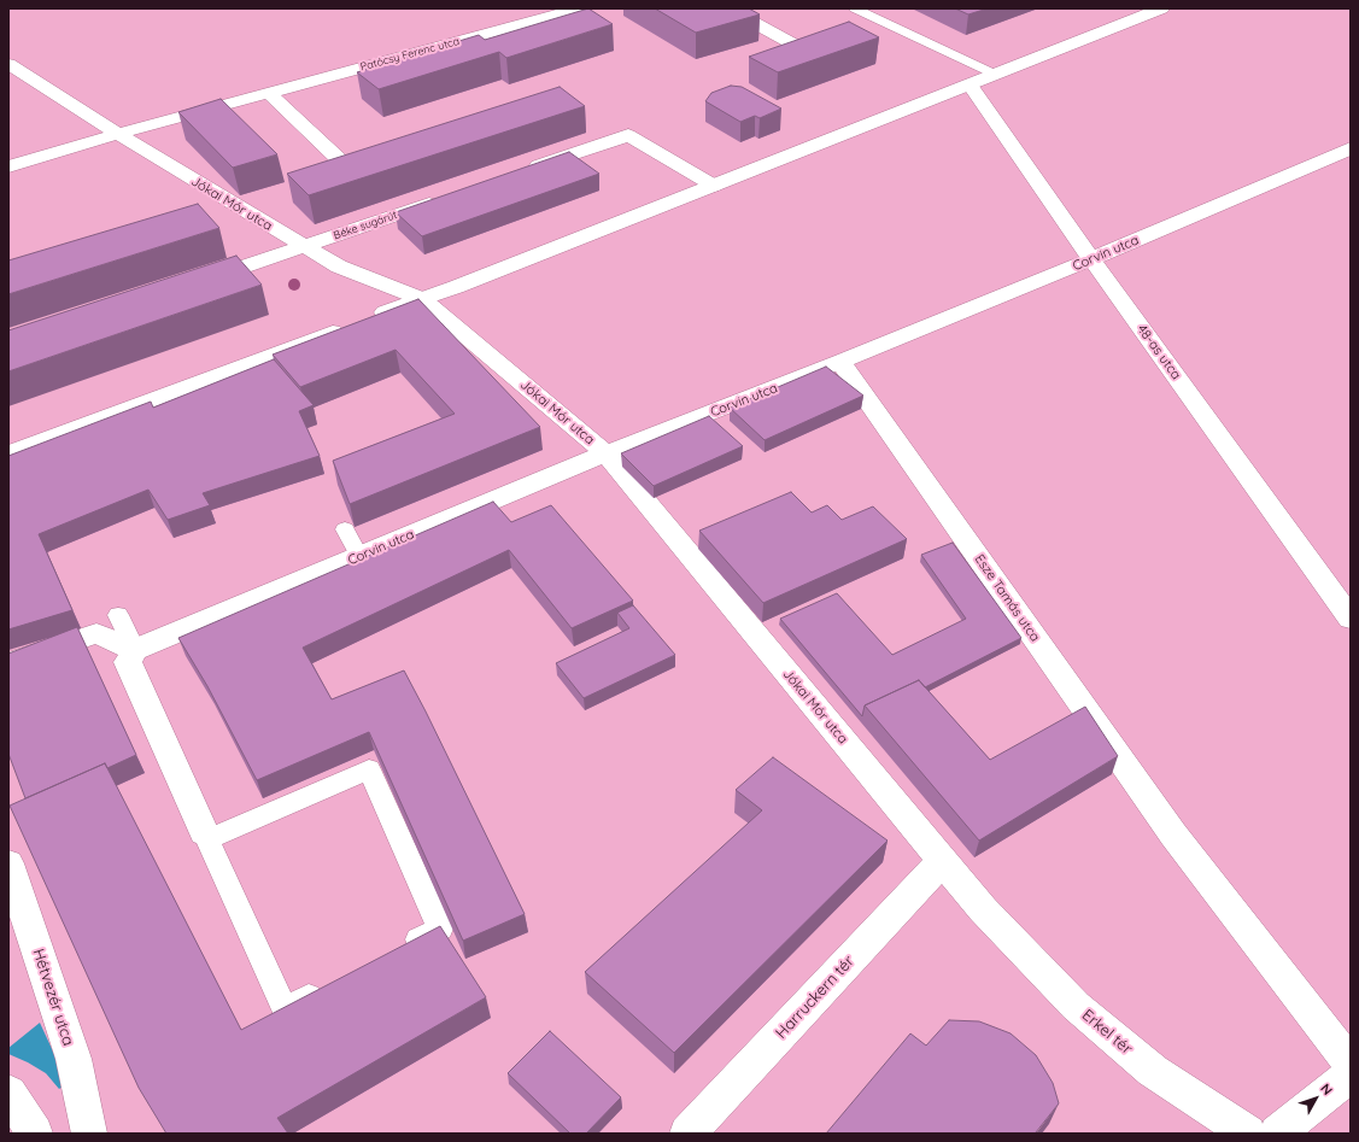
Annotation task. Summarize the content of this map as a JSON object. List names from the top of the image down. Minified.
{"streets":{"street":["Patócsy Ferenc utca","Jókai Mór utca","Béke sugárút","Corvin utca","48-as utca","Esze Tamás utca","Hétvezér utca","Harruckern tér","Erkel tér"]},"crossings":[["Patócsy Ferenc utca","Jókai Mór utca"],["Jókai Mór utca","Béke sugárút"],["Jókai Mór utca","Corvin utca"],["Jókai Mór utca","Harruckern tér"],["Jókai Mór utca","Erkel tér"],["Corvin utca","48-as utca"],["Corvin utca","Esze Tamás utca"]],"north":"top right"}
